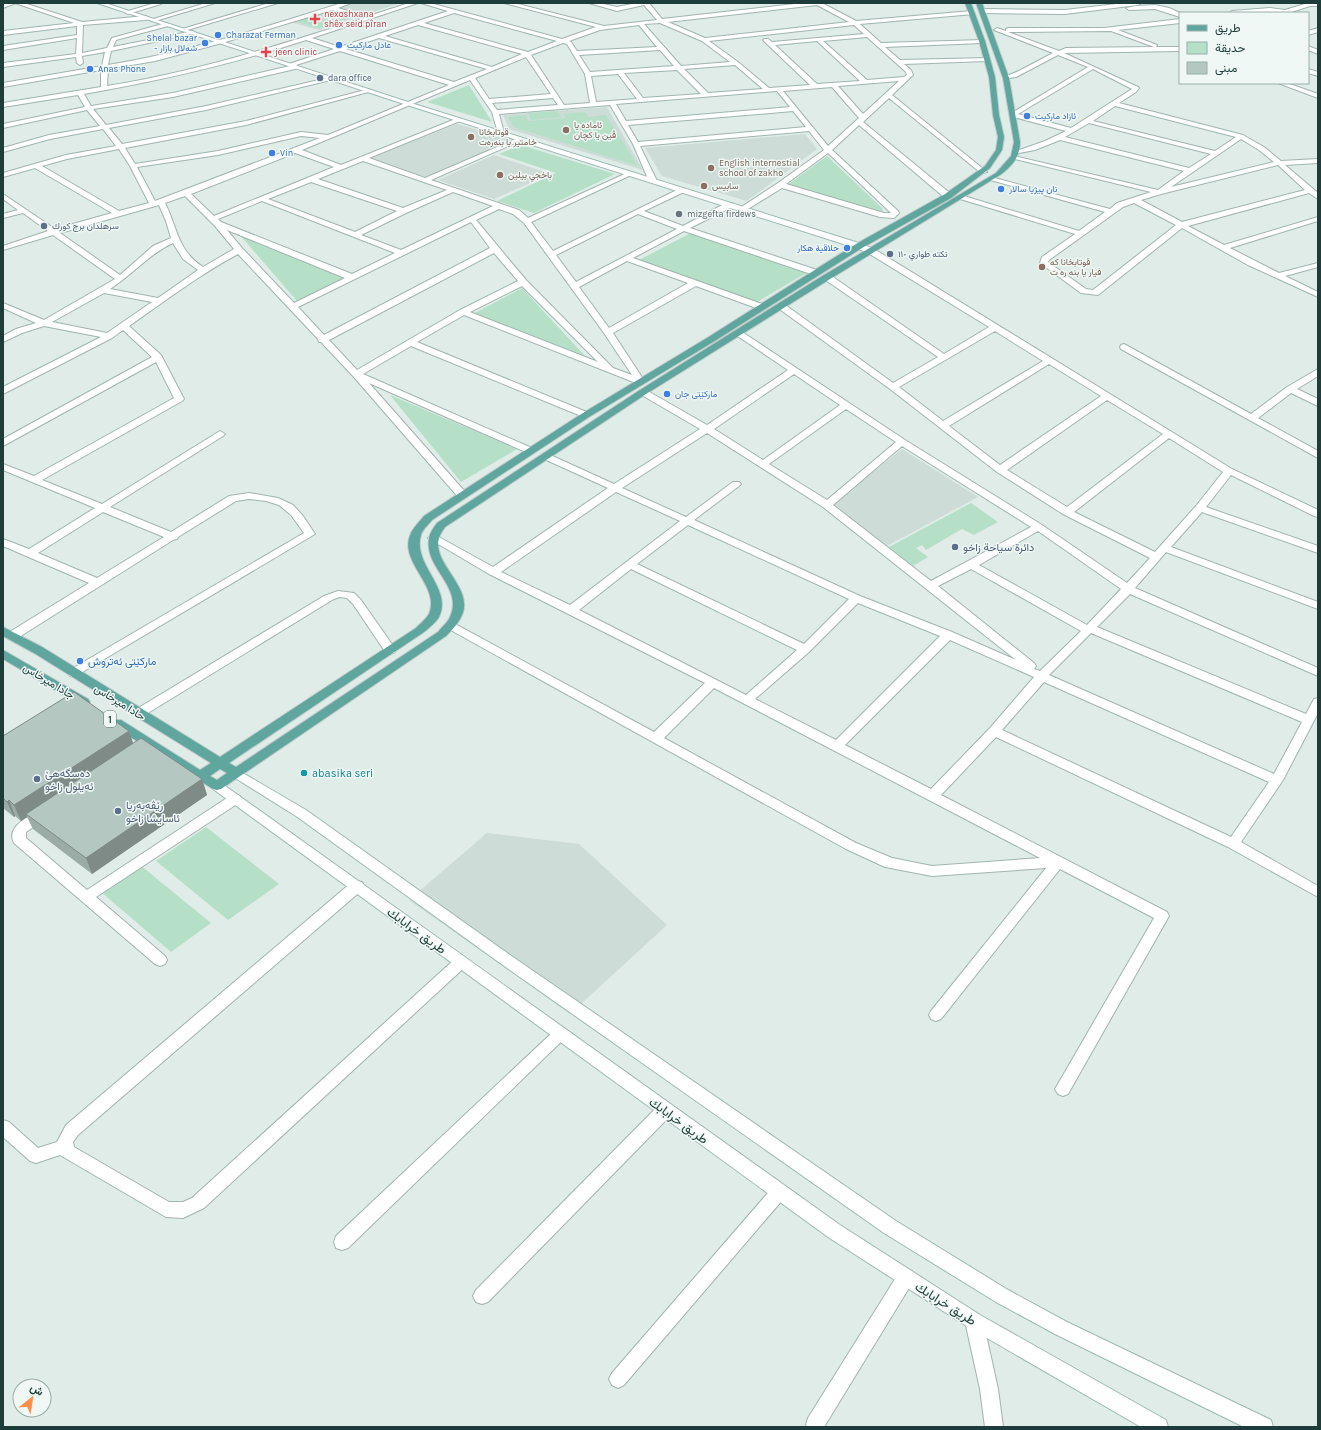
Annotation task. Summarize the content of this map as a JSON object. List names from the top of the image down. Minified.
{"streets":{"main road":["جادا ميرخاس","حادا ميرخاس","1"],"street":["طريق خرابابك"]},"crossings":[["1","طريق خرابابك"]],"places":{"health":["nexoshxana shêx seid pîran","jeen clinic"],"other":["Charazat Ferman","Shelal bazar - شەلال بازار","عادل ماركيت","Anas Phone","dara office","ئازاد ماركيت","ئاماده یا ڤین یا کچان","قوتابخانا خامتیر یا بنەرەت","Vin","English internestial school of zakho","باخجي بيلين","سابيس","نان پيژيا سالار","mizgefta firdews","سرهلدان برج كورك","حلاقية هكار","نكته طواري ١١٠","قوتابخانا كه فيار يا بنه ره ت","مارکێتی جان","دائرة سياحة زاخو","مارکێتی ئەتروش","abasika seri","ده‌سگه‌هێ ئه‌يلول زاخو","رێڤه‌به‌ريا ئاسايشا زاخو"]},"legend":["طريق","حديقة","مبنى"],"north":"top right"}
